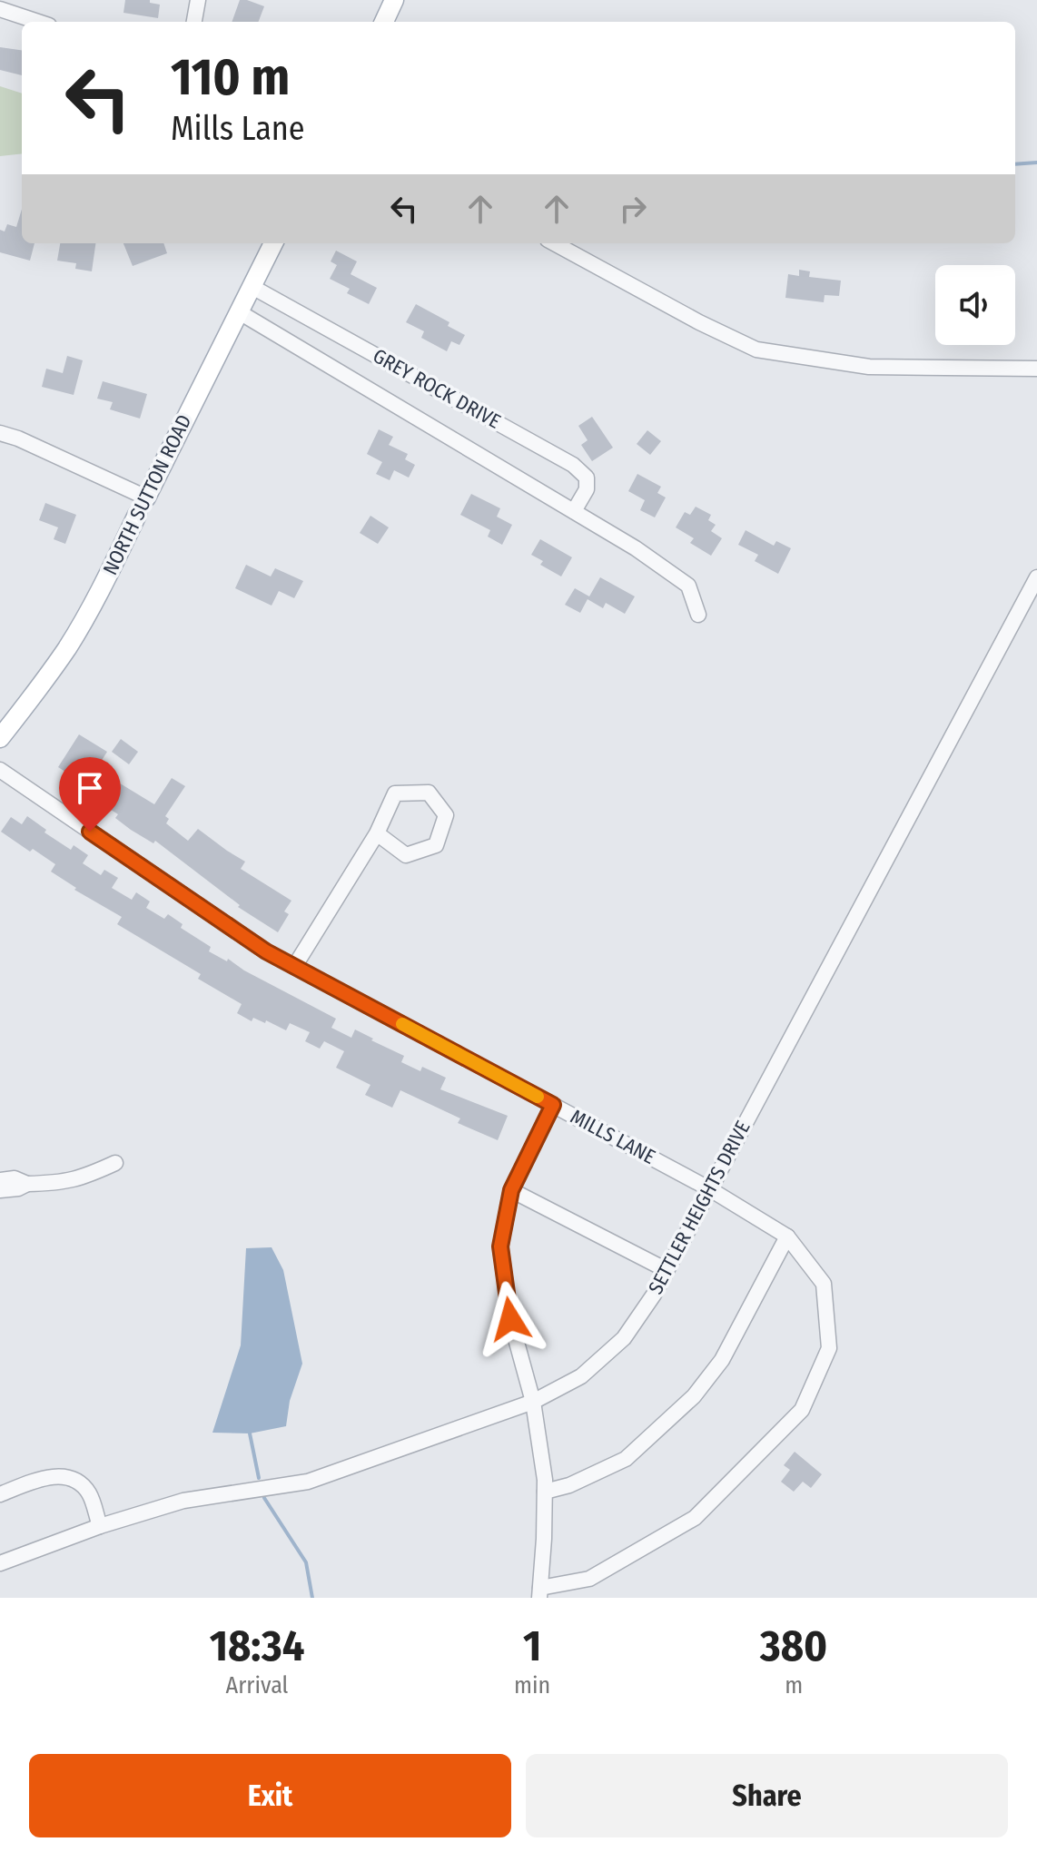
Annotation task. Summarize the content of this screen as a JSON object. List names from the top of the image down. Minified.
{"streets":{"main road":["NORTH SUTTON ROAD"],"street":["GREY ROCK DRIVE","MILLS LANE","SETTLER HEIGHTS DRIVE"]},"crossings":[["GREY ROCK DRIVE","NORTH SUTTON ROAD"],["MILLS LANE","SETTLER HEIGHTS DRIVE"]],"page":{"turn":["110 m","Mills Lane"],"eta":["18:34","Arrival","1","min","380","m"],"buttons":["Exit","Share"]}}
